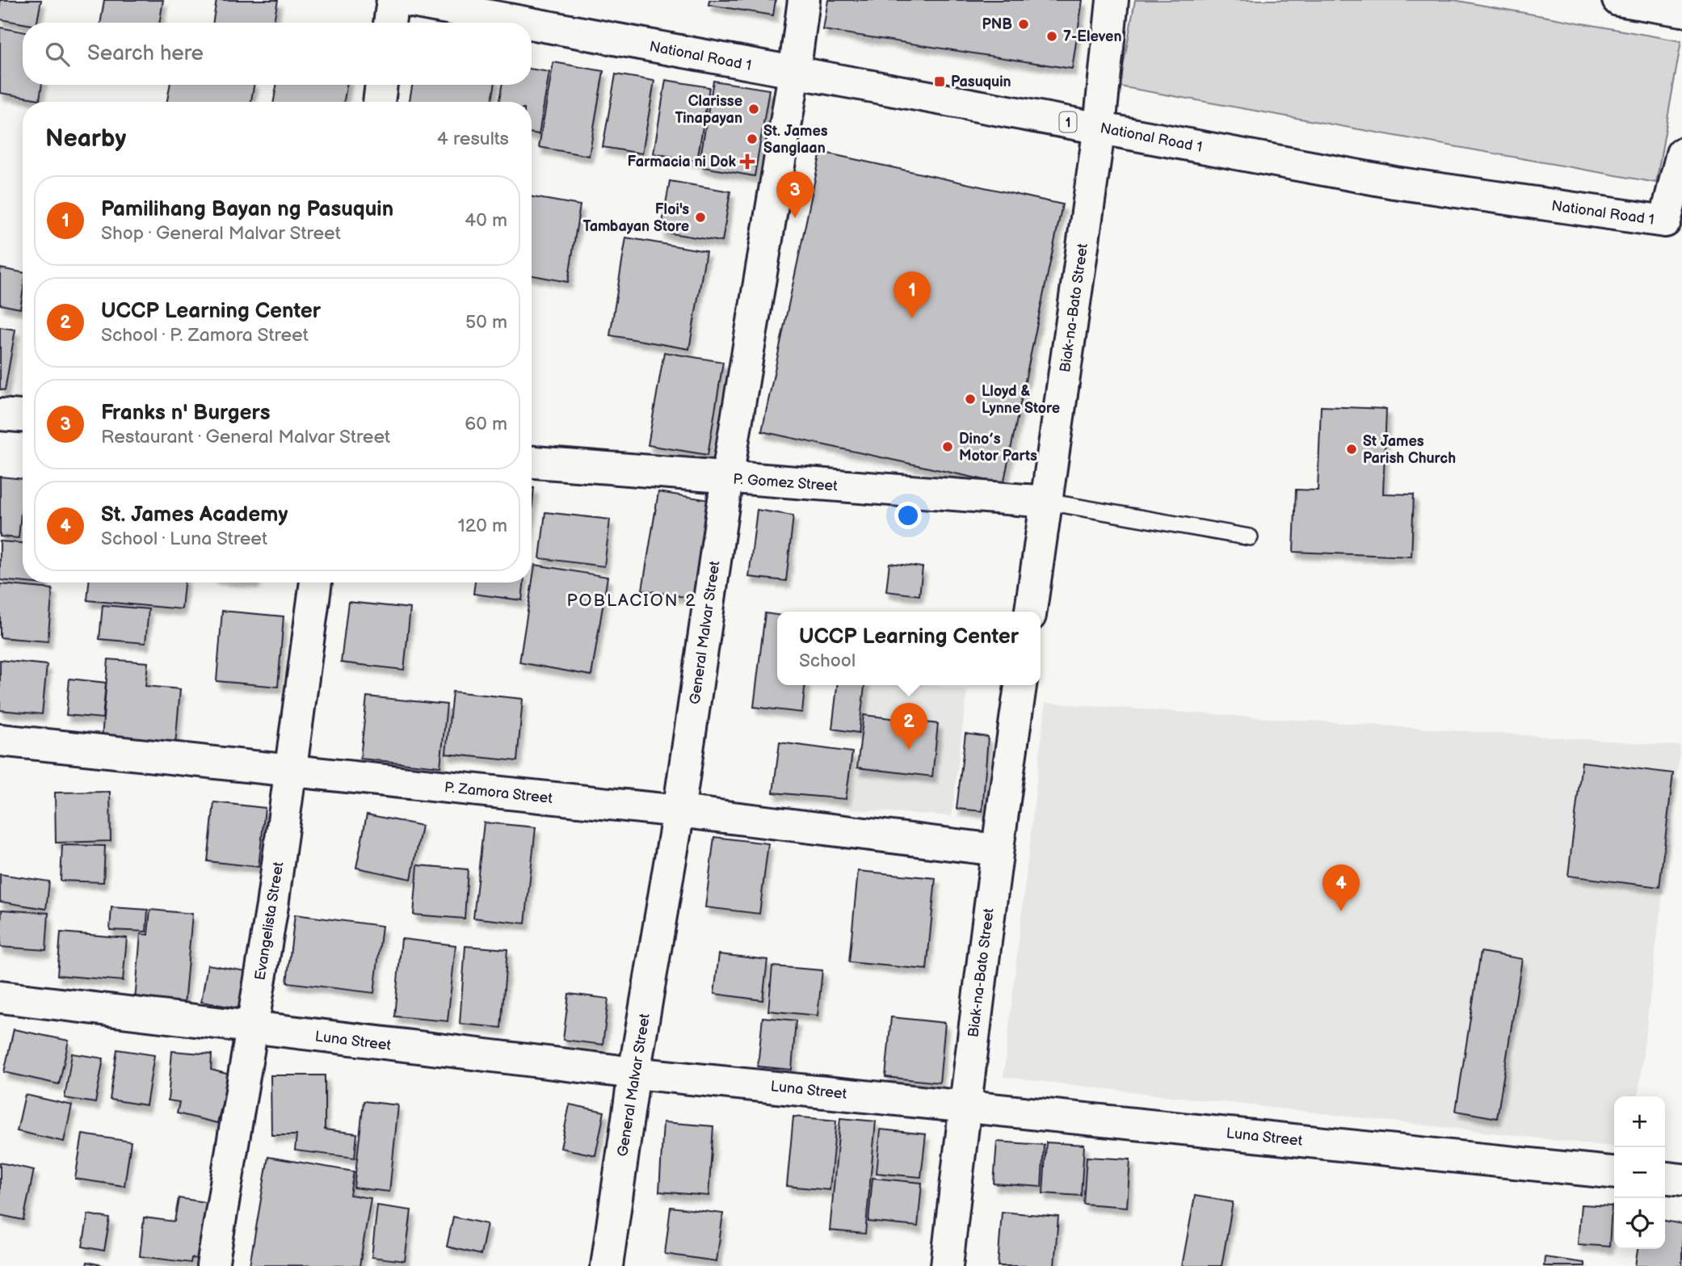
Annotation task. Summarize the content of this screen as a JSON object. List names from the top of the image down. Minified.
{"streets":{"street":["National Road 1","1","Biak-na-Bato Street","P. Gomez Street","General Malvar Street","P. Zamora Street","Evangelista Street","Luna Street"]},"crossings":[["National Road 1","Biak-na-Bato Street"],["National Road 1","General Malvar Street"],["Biak-na-Bato Street","P. Gomez Street"],["Biak-na-Bato Street","P. Zamora Street"],["Biak-na-Bato Street","Luna Street"],["P. Gomez Street","General Malvar Street"],["General Malvar Street","P. Zamora Street"],["General Malvar Street","Luna Street"],["P. Zamora Street","Evangelista Street"],["Evangelista Street","Luna Street"]],"districts":["POBLACION 2"],"places":{"other":["PNB","7-Eleven","Clarisse Tinapayan","St. James Sanglaan","Floi's Tambayan Store","Lloyd & Lynne Store","Dino’s Motor Parts","St James Parish Church"],"transit":["Pasuquin"],"health":["Farmacia ni Dok"]},"page":{"search":"Search here","heading":["Nearby","4 results"],"pins":["3","1","2","4"],"list":[{"mark":"1","name":"Pamilihang Bayan ng Pasuquin","note":"Shop · General Malvar Street","value":"40 m"},{"mark":"2","name":"UCCP Learning Center","note":"School · P. Zamora Street","value":"50 m"},{"mark":"3","name":"Franks n' Burgers","note":"Restaurant · General Malvar Street","value":"60 m"},{"mark":"4","name":"St. James Academy","note":"School · Luna Street","value":"120 m"}],"popup":["UCCP Learning Center","School"],"map_buttons":["+","−"]}}
